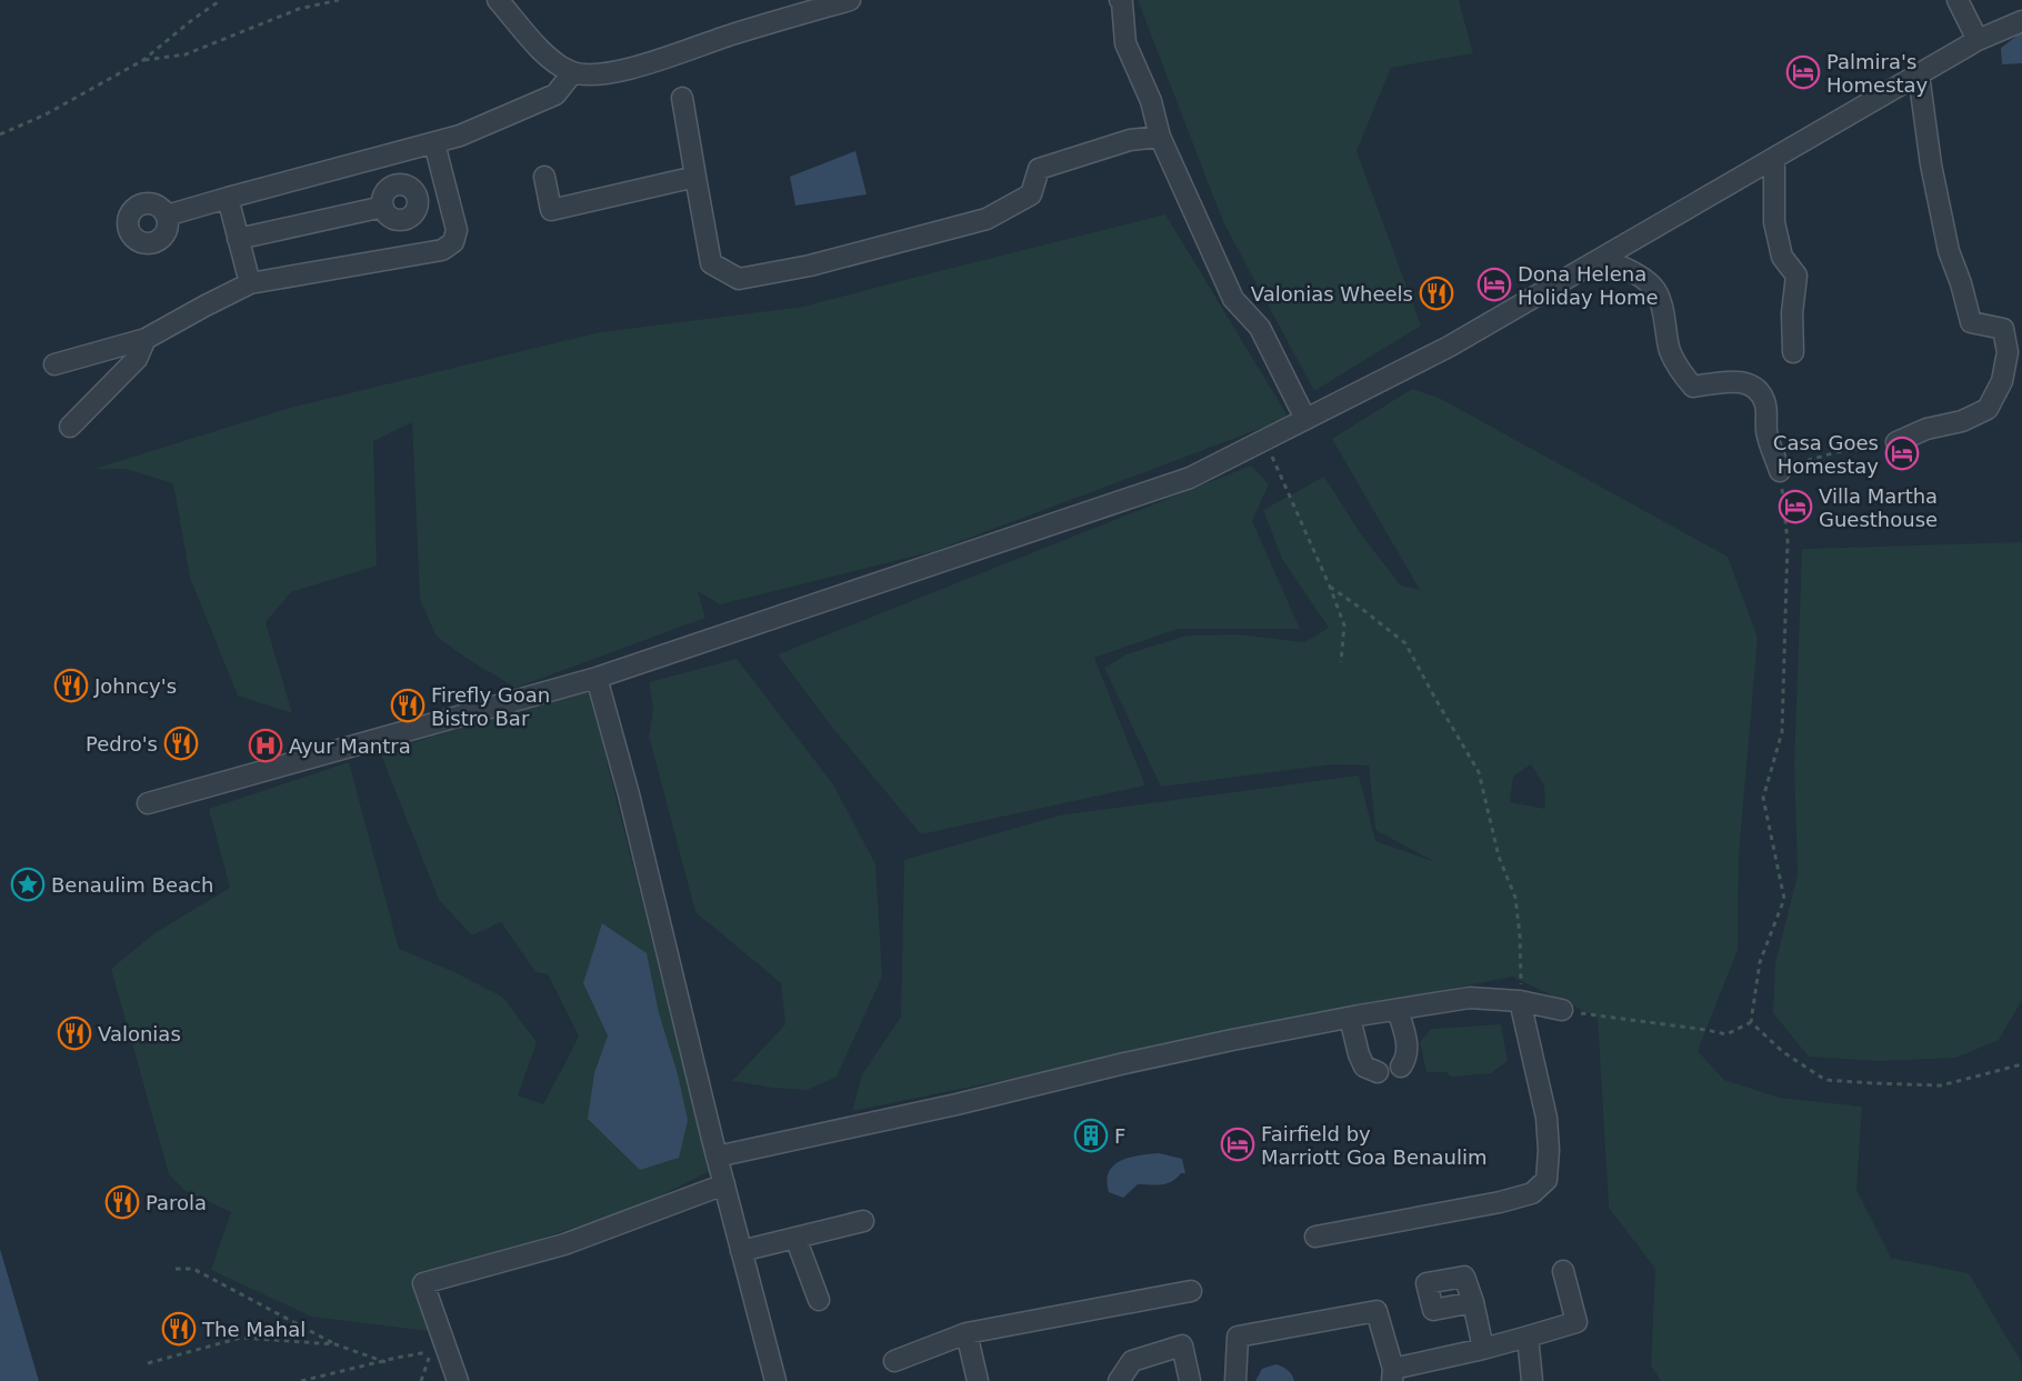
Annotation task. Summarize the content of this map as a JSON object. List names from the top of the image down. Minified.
{"places":{"hotel":["Palmira's Homestay","Dona Helena Holiday Home","Casa Goes Homestay","Villa Martha Guesthouse","Fairfield by Marriott Goa Benaulim"],"restaurant":["Valonias Wheels","Johncy's","Firefly Goan Bistro Bar","Pedro's","Valonias","Parola","The Mahal"],"hospital":["Ayur Mantra"],"place":["Benaulim Beach"],"building":["F"]}}
